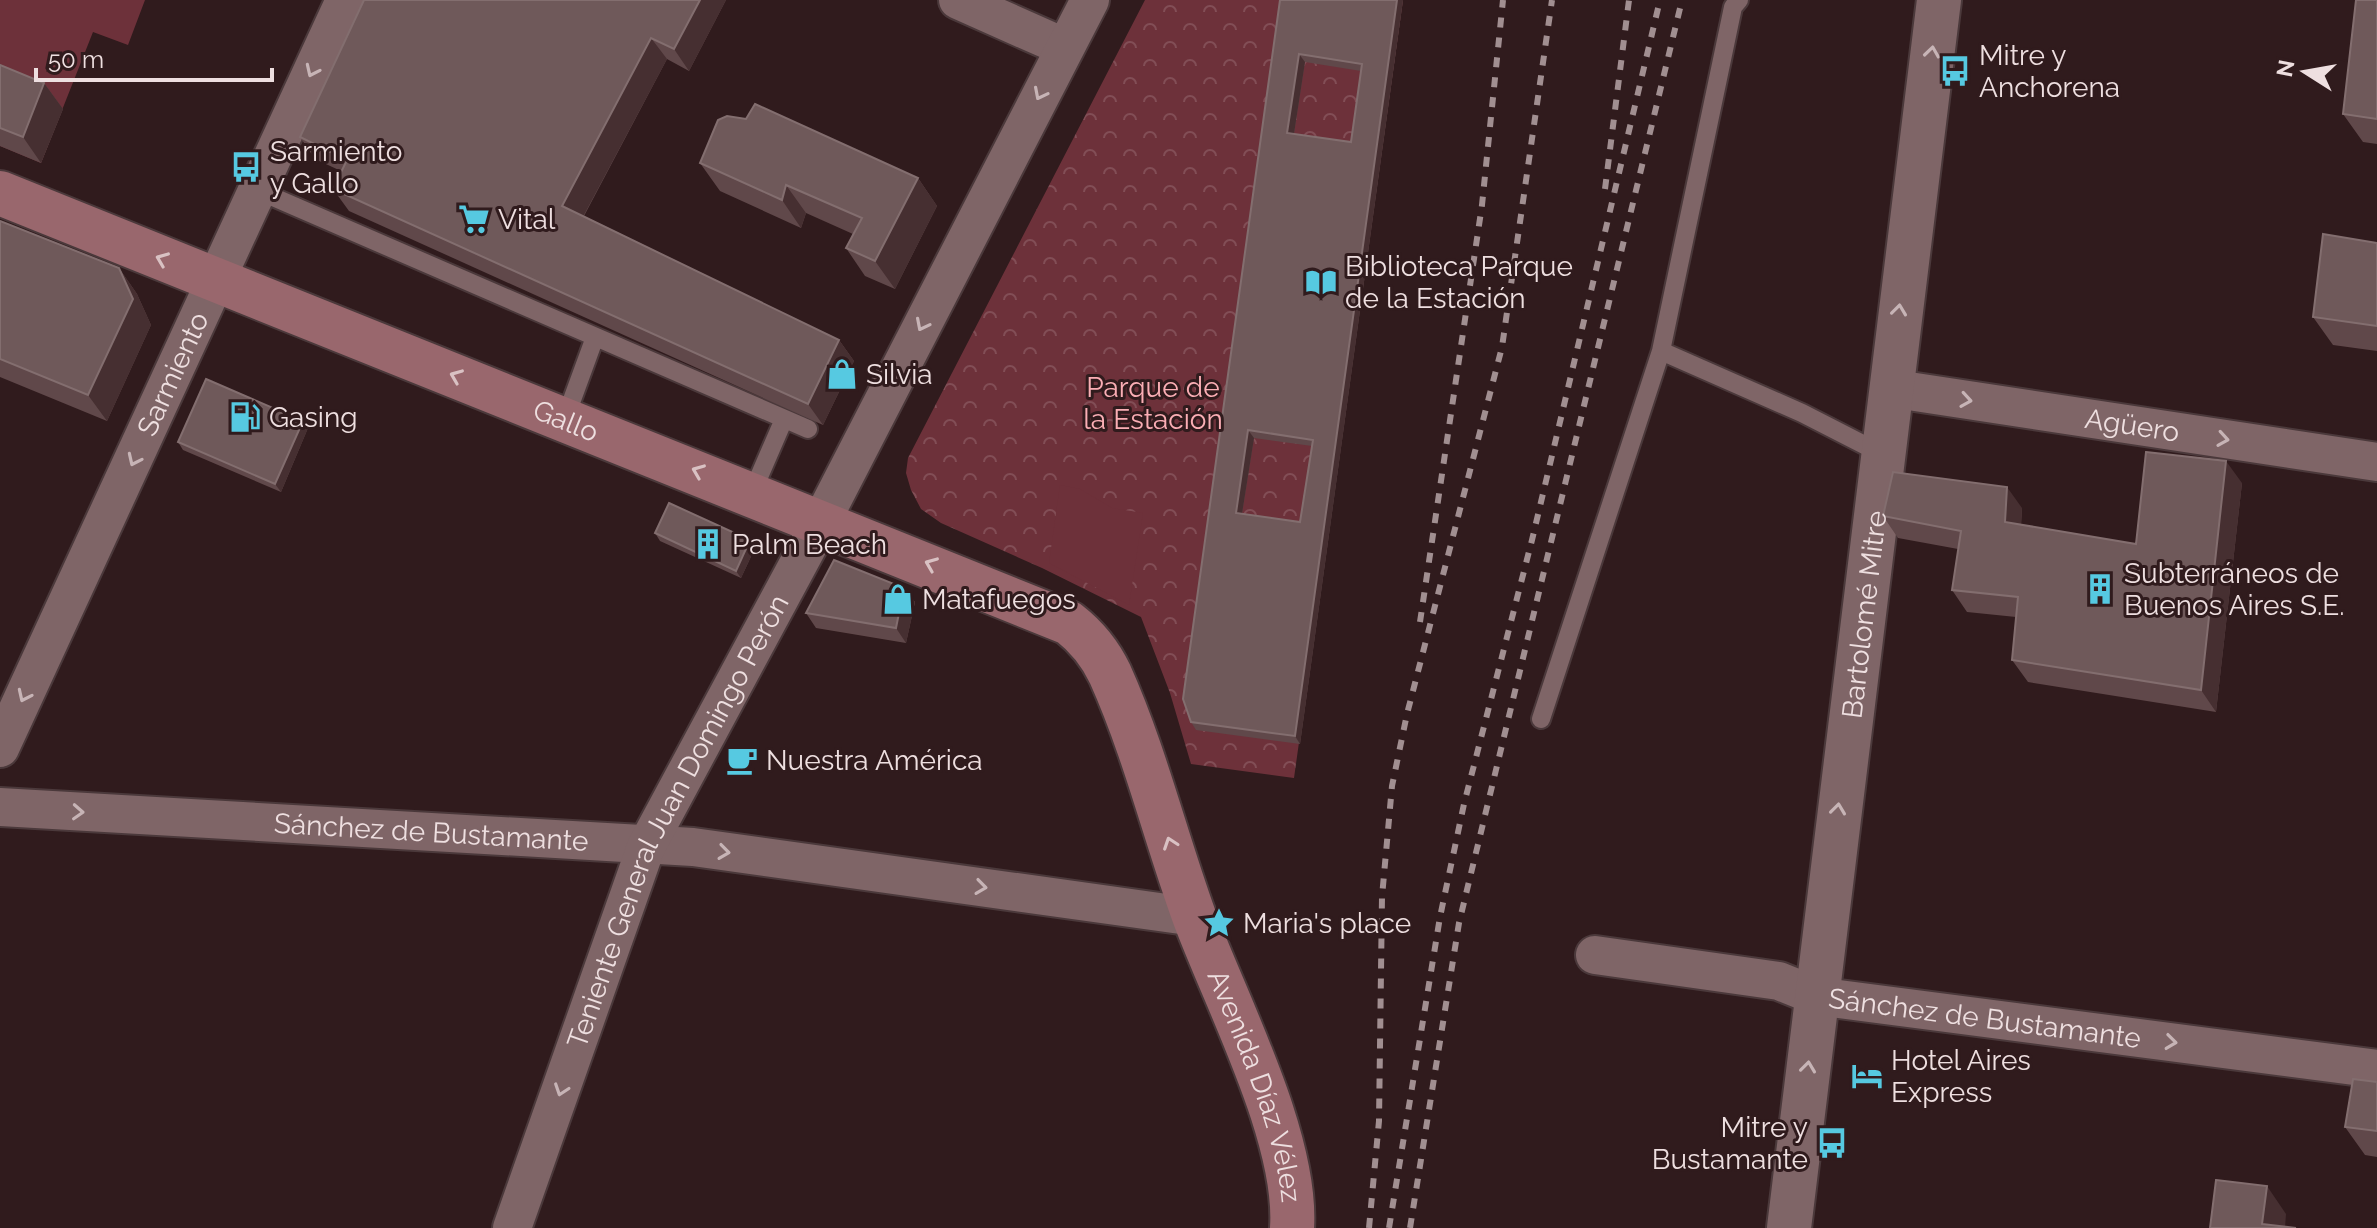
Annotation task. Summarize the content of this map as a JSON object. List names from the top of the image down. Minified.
{"streets":{"main road":["Gallo","Avenida Díaz Vélez"],"street":["Sarmiento","Agüero","Bartolomé Mitre","Teniente General Juan Domingo Perón","Sánchez de Bustamante"]},"crossings":[["Sarmiento","Gallo"],["Gallo","Teniente General Juan Domingo Perón"],["Gallo","Avenida Díaz Vélez"],["Agüero","Bartolomé Mitre"],["Bartolomé Mitre","Sánchez de Bustamante"],["Teniente General Juan Domingo Perón","Sánchez de Bustamante"],["Sánchez de Bustamante","Avenida Díaz Vélez"]],"one_way":["Sarmiento","Gallo","Agüero","Bartolomé Mitre","Teniente General Juan Domingo Perón","Sánchez de Bustamante","Avenida Díaz Vélez"],"parks":["Parque de la Estación"],"places":{"bus stop":["Mitre y Anchorena","Sarmiento y Gallo","Mitre y Bustamante"],"supermarket":["Vital"],"library":["Biblioteca Parque de la Estación"],"shop":["Silvia","Matafuegos"],"fuel station":["Gasing"],"building":["Palm Beach","Subterráneos de Buenos Aires S.E."],"cafe":["Nuestra América"],"place":["Maria's place"],"hotel":["Hotel Aires Express"]},"scale_bar":"50 m","north":"left"}
